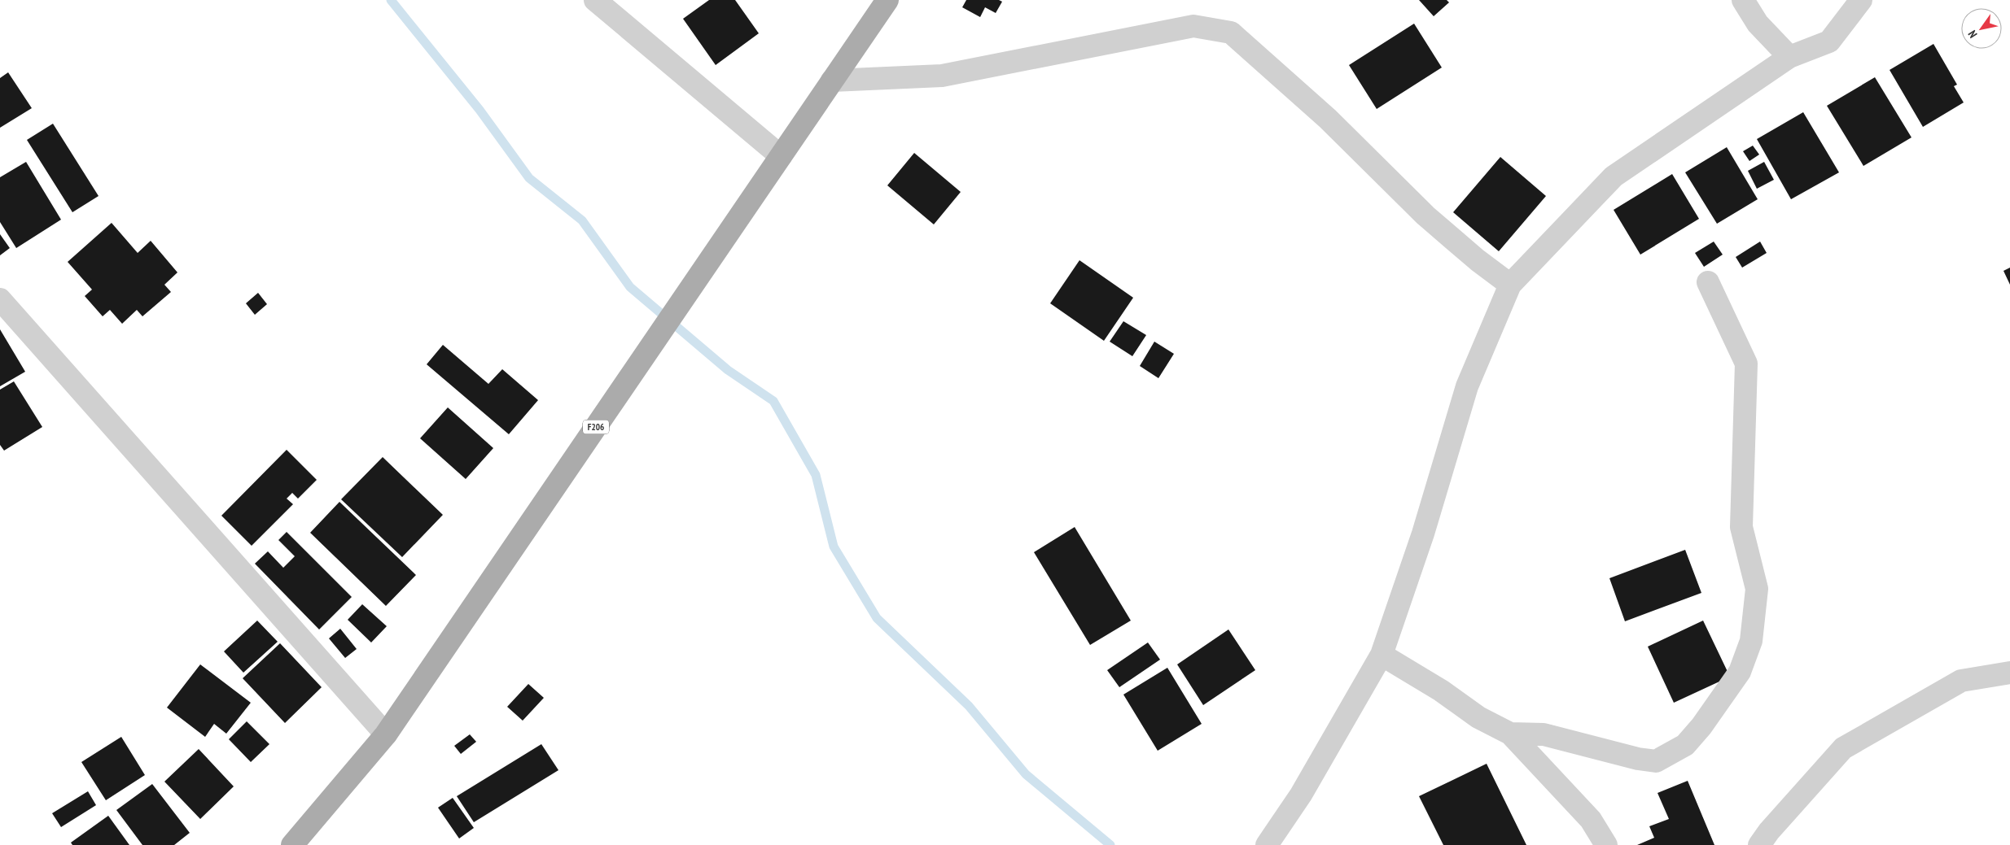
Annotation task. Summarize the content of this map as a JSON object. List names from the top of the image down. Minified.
{"streets":{"main road":["F206"]},"north":"bottom left"}
